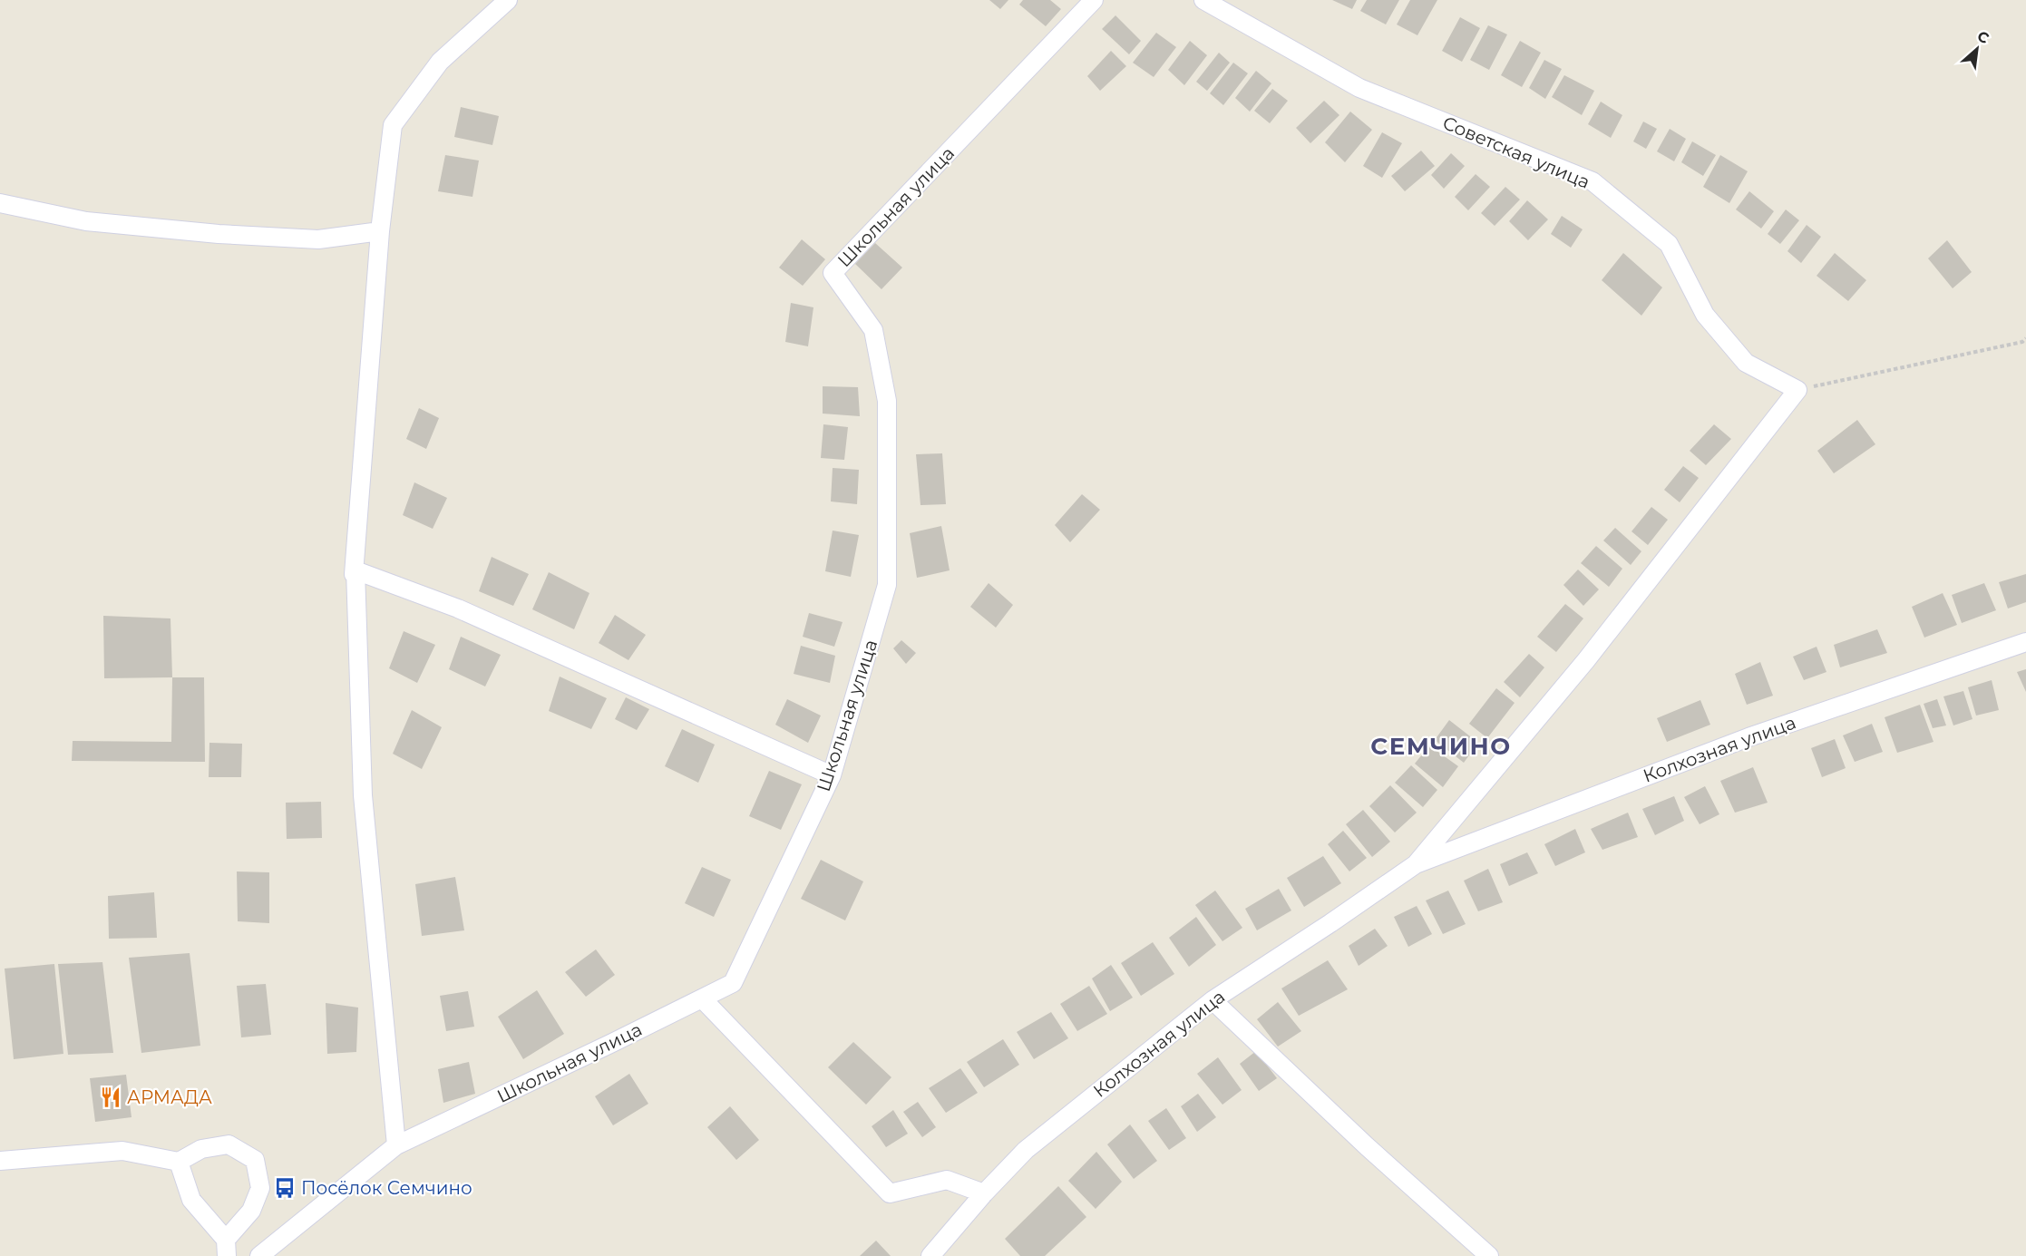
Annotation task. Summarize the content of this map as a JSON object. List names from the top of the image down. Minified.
{"streets":{"street":["Советская улица","Школьная улица","Колхозная улица"]},"crossings":[["Советская улица","Колхозная улица"]],"districts":["СЕМЧИНО"],"places":{"restaurant":["АРМАДА"],"bus stop":["Посёлок Семчино"]},"north":"top right"}
